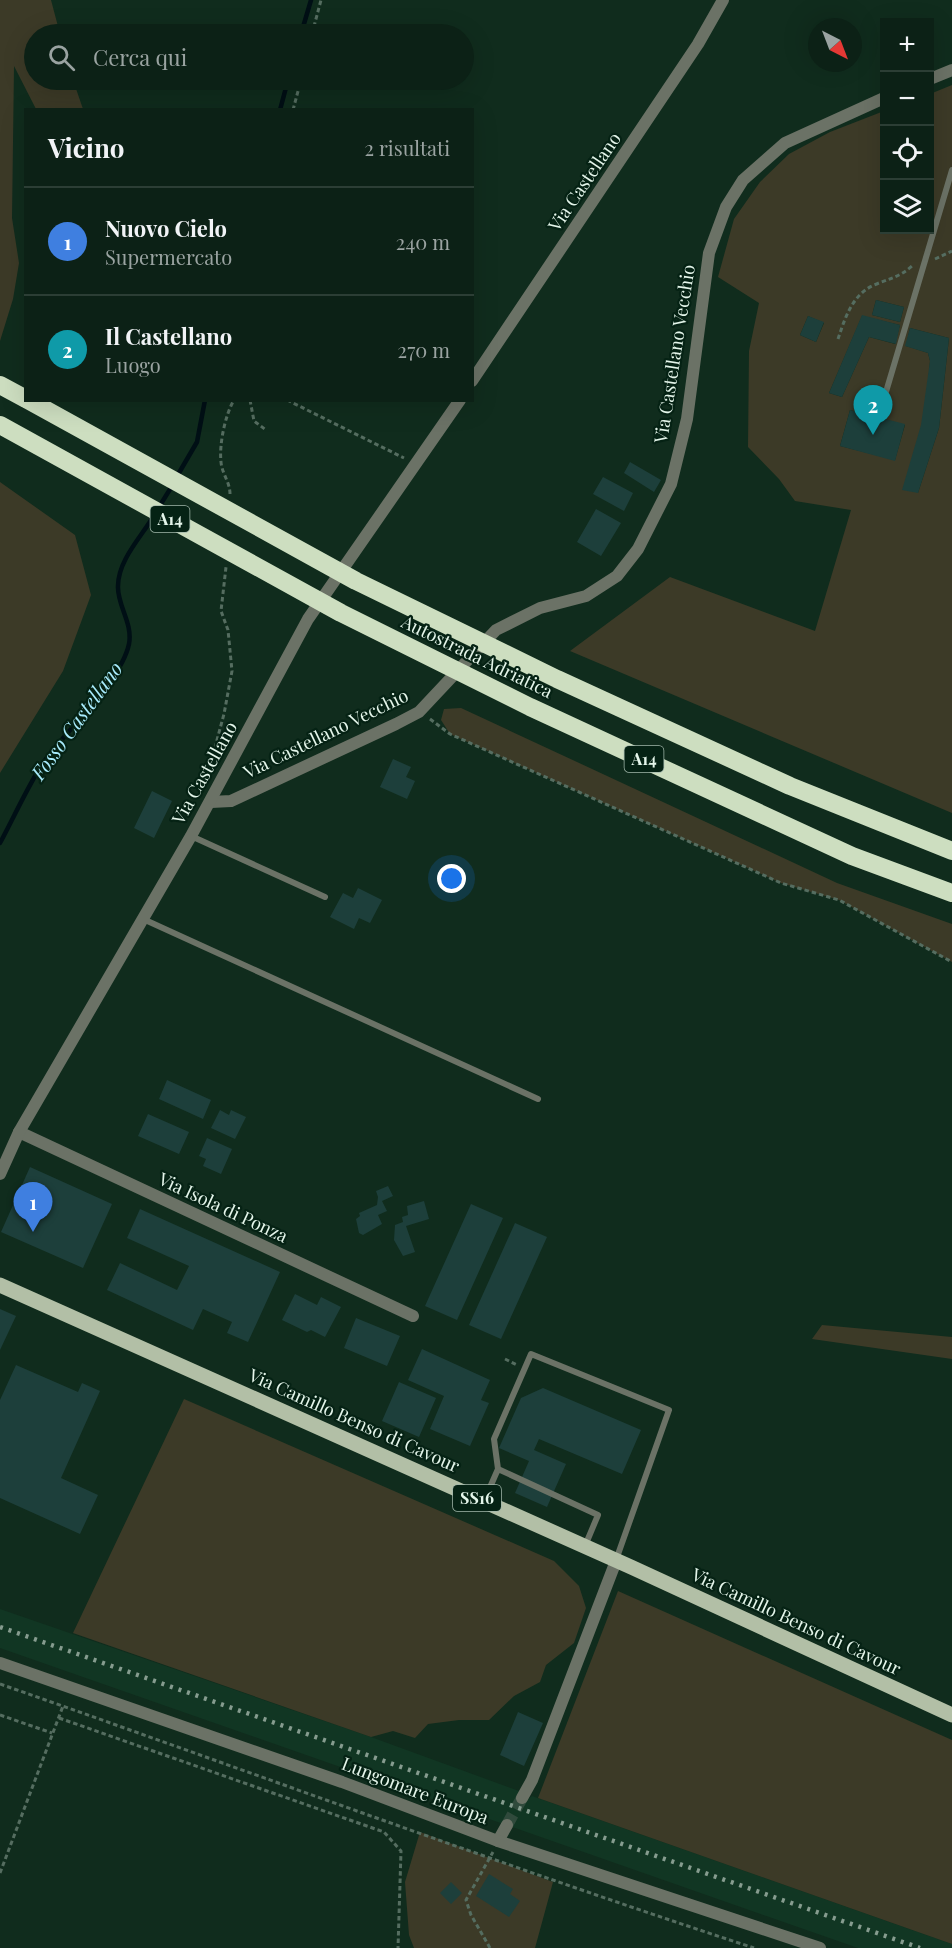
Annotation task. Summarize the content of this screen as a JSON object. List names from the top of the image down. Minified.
{"streets":{"highway":["A14","Autostrada Adriatica"],"main road":["Via Camillo Benso di Cavour","SS16"],"street":["Via Castellano","Via Castellano Vecchio","Via Isola di Ponza","Lungomare Europa"]},"crossings":[["Via Castellano","Via Castellano Vecchio"],["Via Castellano","Via Isola di Ponza"]],"water":["Fosso Castellano"],"north":"bottom right","page":{"map_buttons":["+","−"],"search":"Cerca qui","heading":["Vicino","2 risultati"],"list":[{"mark":"1","name":"Nuovo Cielo","note":"Supermercato","value":"240 m"},{"mark":"2","name":"Il Castellano","note":"Luogo","value":"270 m"}],"pins":["2","1"]}}
